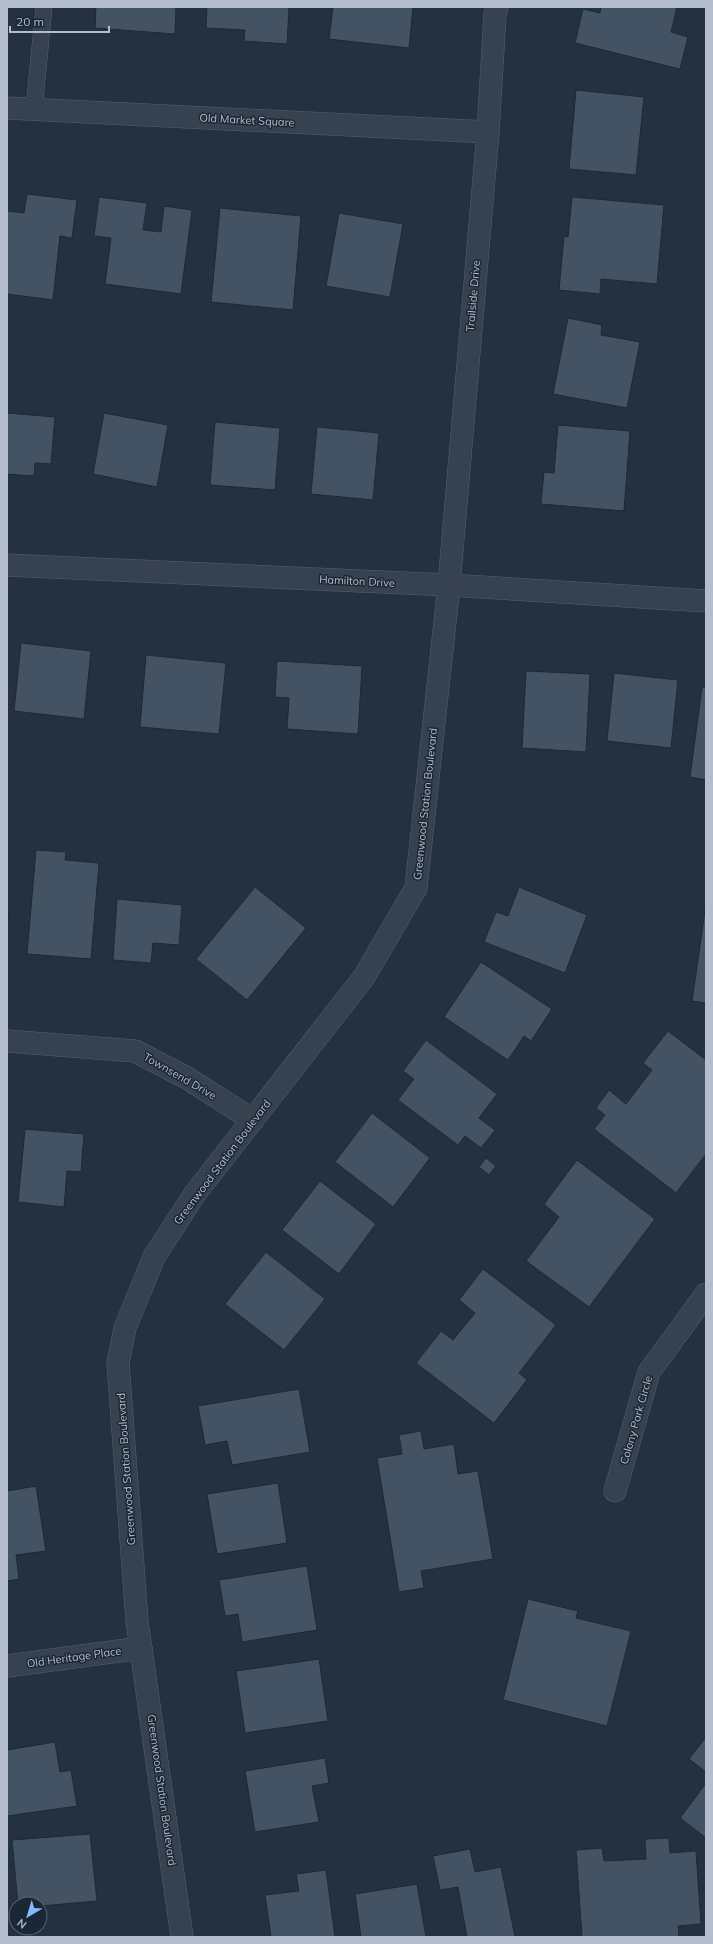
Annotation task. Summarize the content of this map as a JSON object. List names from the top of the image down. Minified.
{"streets":{"street":["Old Market Square","Trailside Drive","Hamilton Drive","Greenwood Station Boulevard","Townsend Drive","Colony Park Circle","Old Heritage Place"]},"crossings":[["Old Market Square","Trailside Drive"],["Trailside Drive","Hamilton Drive"],["Trailside Drive","Greenwood Station Boulevard"],["Hamilton Drive","Greenwood Station Boulevard"],["Greenwood Station Boulevard","Townsend Drive"],["Greenwood Station Boulevard","Old Heritage Place"]],"scale_bar":"20 m","north":"bottom left"}
